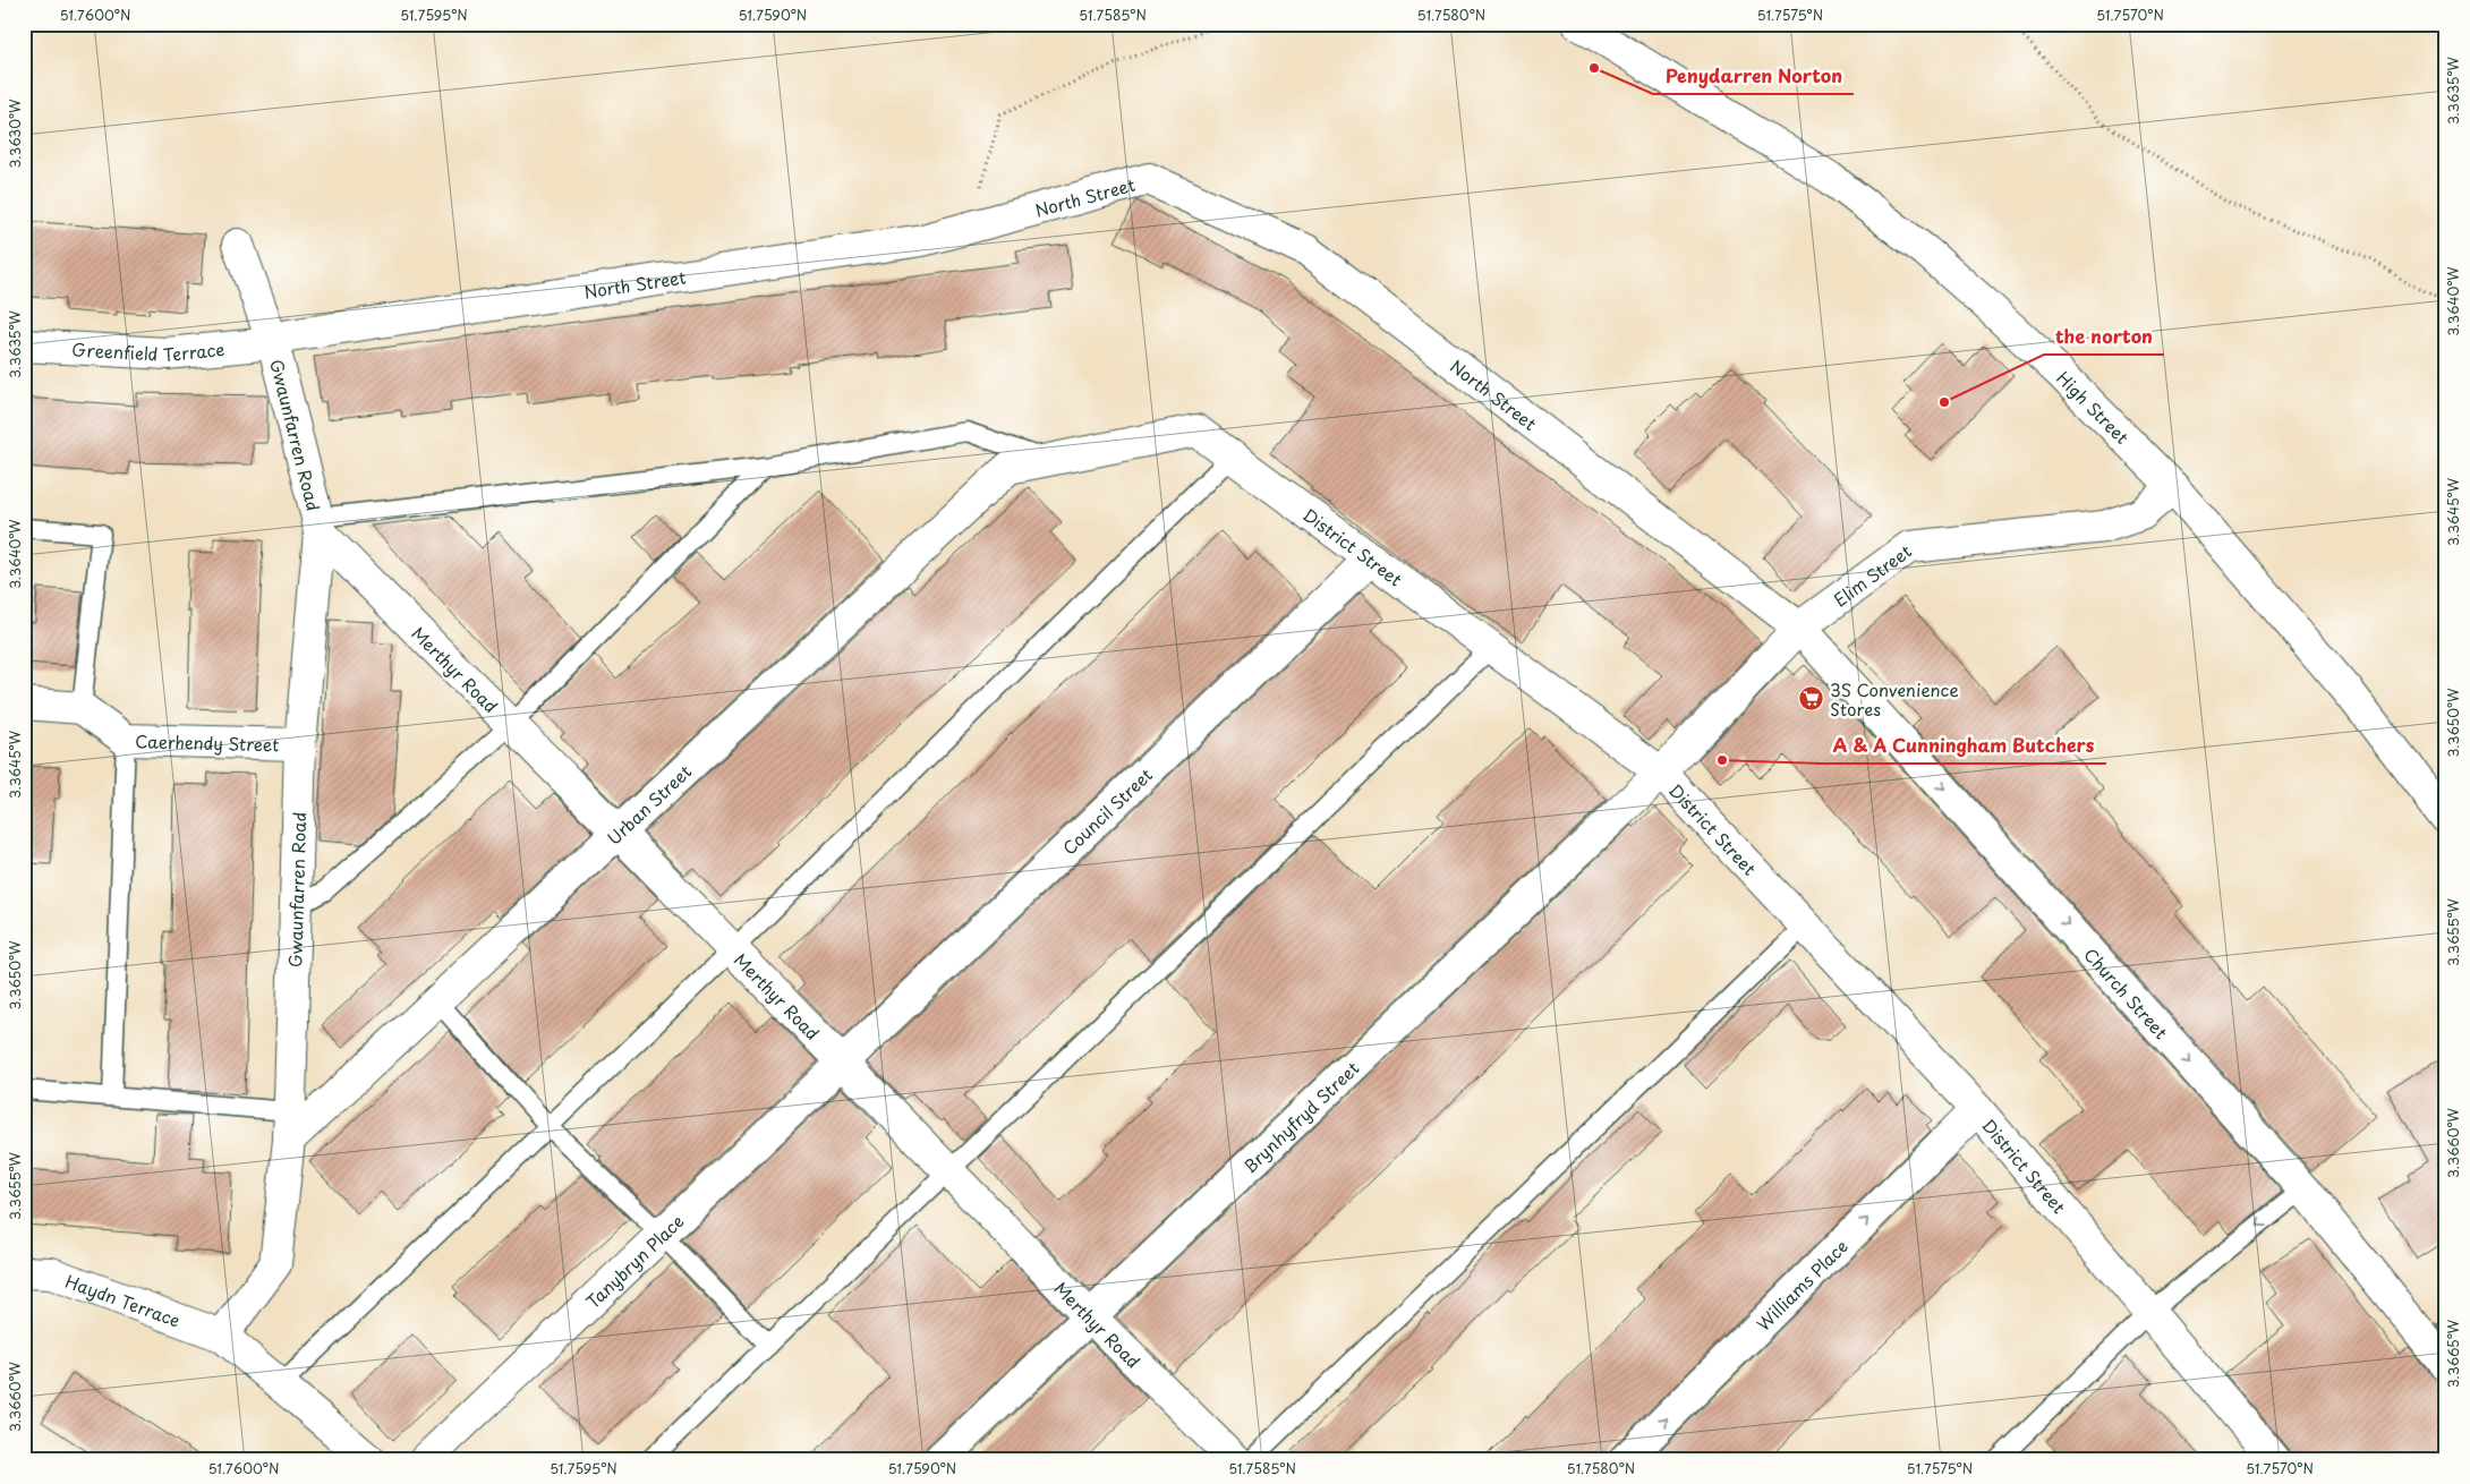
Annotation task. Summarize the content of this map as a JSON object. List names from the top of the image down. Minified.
{"streets":{"street":["North Street","Greenfield Terrace","High Street","Gwaunfarren Road","District Street","Elim Street","Merthyr Road","Caerhendy Street","Urban Street","Council Street","Church Street","Brynhyfryd Street","Tanybryn Place","Williams Place","Haydn Terrace"]},"crossings":[["North Street","Greenfield Terrace"],["North Street","Gwaunfarren Road"],["North Street","Elim Street"],["North Street","Church Street"],["Greenfield Terrace","Gwaunfarren Road"],["High Street","Elim Street"],["Gwaunfarren Road","Merthyr Road"],["Gwaunfarren Road","Caerhendy Street"],["Gwaunfarren Road","Urban Street"],["Gwaunfarren Road","Haydn Terrace"],["District Street","Elim Street"],["District Street","Urban Street"],["District Street","Council Street"],["District Street","Brynhyfryd Street"],["District Street","Williams Place"],["Elim Street","Church Street"],["Elim Street","Brynhyfryd Street"],["Merthyr Road","Urban Street"],["Merthyr Road","Council Street"],["Merthyr Road","Brynhyfryd Street"],["Merthyr Road","Tanybryn Place"],["Council Street","Tanybryn Place"]],"one_way":["Church Street","Williams Place"],"places":{"other":["Penydarren Norton","the norton","A & A Cunningham Butchers"],"supermarket":["3S Convenience Stores"]},"coordinates":["51.7600°N","51.7595°N","51.7590°N","51.7585°N","51.7580°N","51.7575°N","51.7570°N","3.3635°W","3.3630°W","3.3640°W","3.3645°W","3.3650°W","3.3655°W","3.3660°W","3.3665°W"]}
